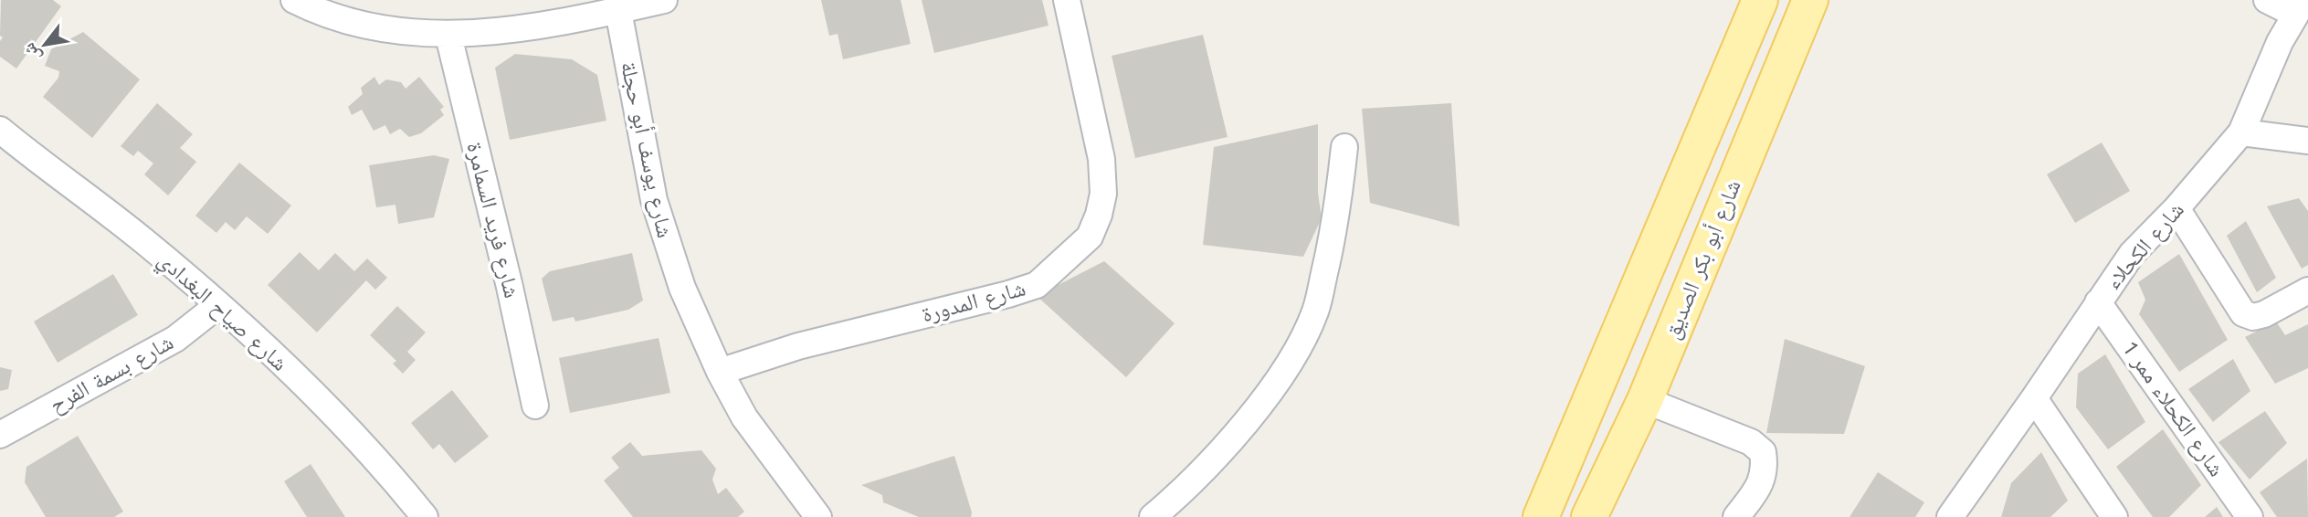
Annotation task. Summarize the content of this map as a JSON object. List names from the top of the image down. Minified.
{"streets":{"main road":["شارع أبو بكر الصديق"],"street":["شارع يوسف أبو حجلة","شارع فريد السمامرة","شارع الكحلاء","شارع المدورة","شارع صياح البغدادي","شارع بسمة الفرح","شارع الكحلاء ممر 1"]},"crossings":[["شارع يوسف أبو حجلة","شارع المدورة"],["شارع الكحلاء","شارع الكحلاء ممر 1"],["شارع صياح البغدادي","شارع بسمة الفرح"]],"north":"bottom left"}
